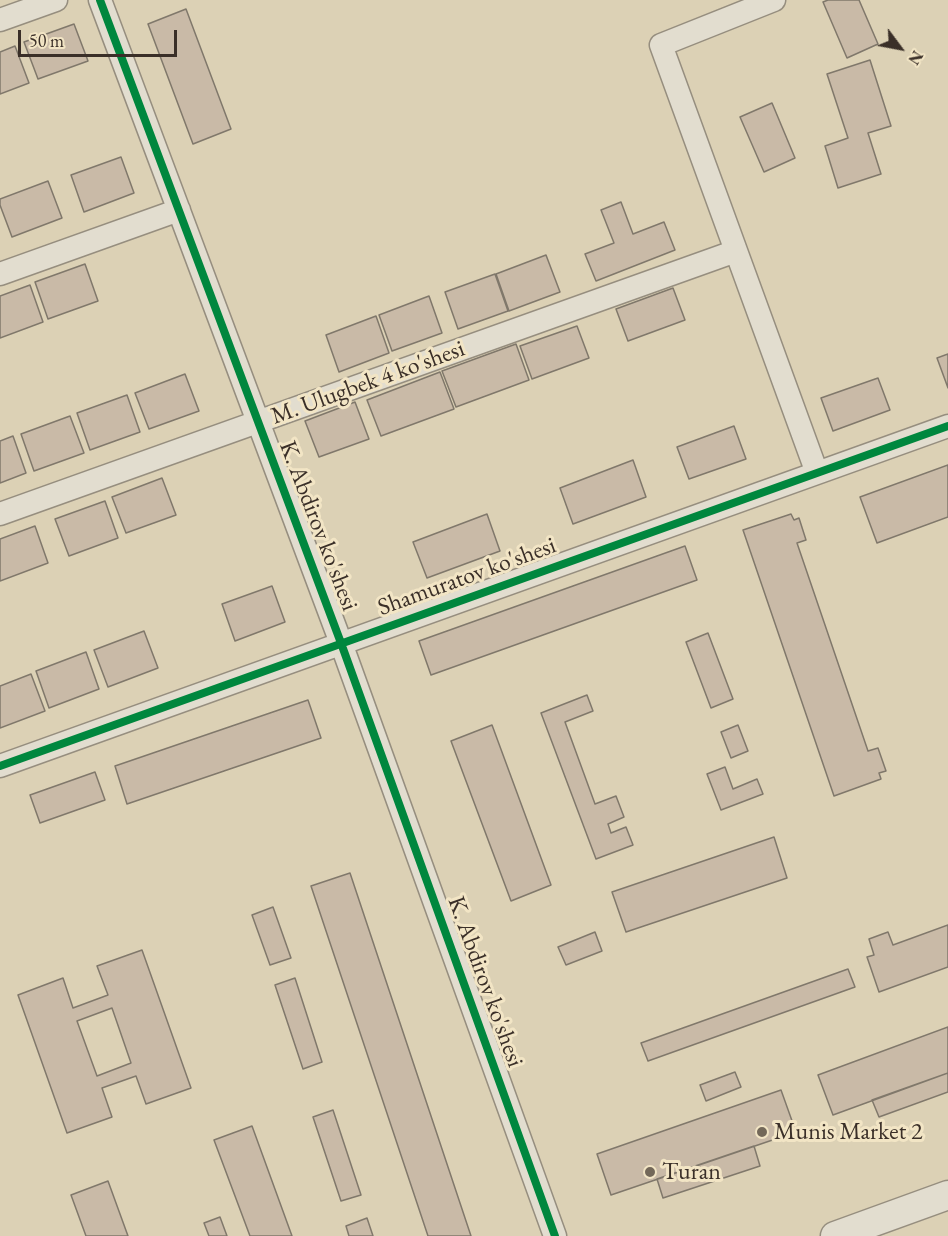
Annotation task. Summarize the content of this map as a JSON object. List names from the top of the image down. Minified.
{"streets":{"street":["M. Ulugbek 4 ko'shesi","K. Abdirov ko'shesi","Shamuratov ko'shesi"]},"crossings":[["M. Ulugbek 4 ko'shesi","K. Abdirov ko'shesi"],["K. Abdirov ko'shesi","Shamuratov ko'shesi"]],"places":["Munis Market 2","Turan"],"scale_bar":"50 m","north":"bottom right"}
